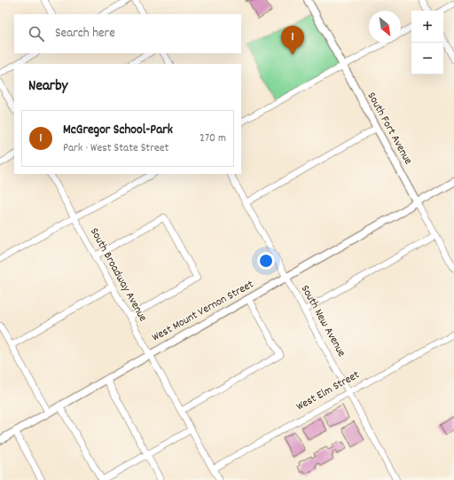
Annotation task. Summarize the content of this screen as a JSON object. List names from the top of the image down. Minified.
{"streets":{"street":["South Fort Avenue","South Broadway Avenue","West Mount Vernon Street","South New Avenue","West Elm Street"]},"crossings":[["South Fort Avenue","West Mount Vernon Street"],["South Broadway Avenue","West Mount Vernon Street"],["South Broadway Avenue","West Elm Street"],["West Mount Vernon Street","South New Avenue"],["South New Avenue","West Elm Street"]],"north":"bottom right","page":{"map_buttons":["+","−"],"search":"Search here","pins":"1","heading":"Nearby","list":[{"mark":"1","name":"McGregor School-Park","note":"Park · West State Street","value":"270 m"}]}}
